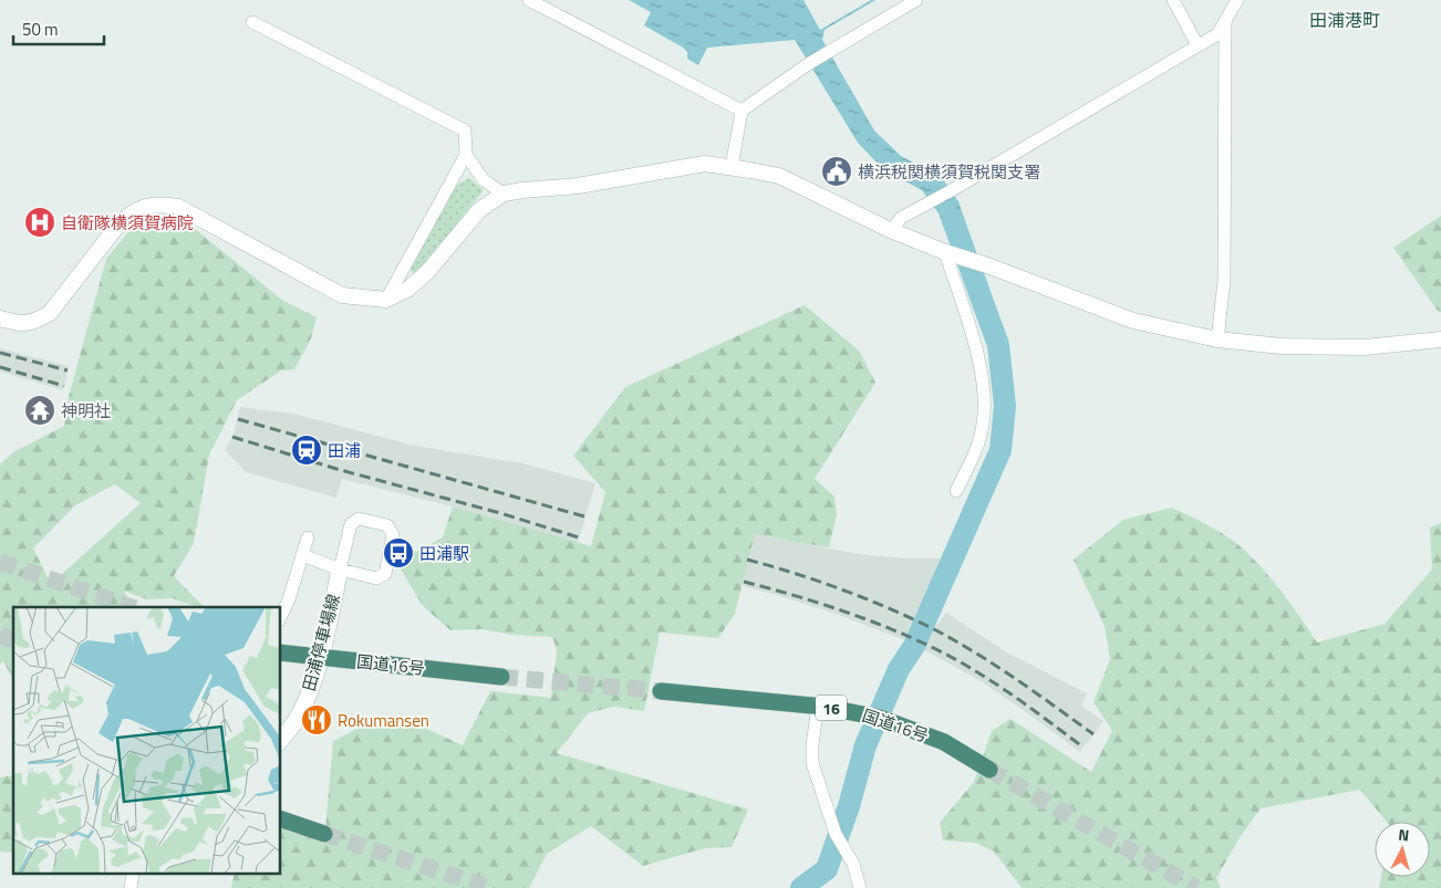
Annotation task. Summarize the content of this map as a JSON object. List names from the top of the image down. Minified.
{"streets":{"highway":["国道16号","16"],"main road":["田浦停車場線"]},"crossings":[["田浦停車場線","国道16号"]],"districts":["田浦港町"],"places":{"public building":["横浜税関横須賀税関支署"],"hospital":["自衛隊横須賀病院"],"temple":["神明社"],"station":["田浦"],"bus stop":["田浦駅"],"restaurant":["Rokumansen"]},"scale_bar":"50 m","north":"top"}
